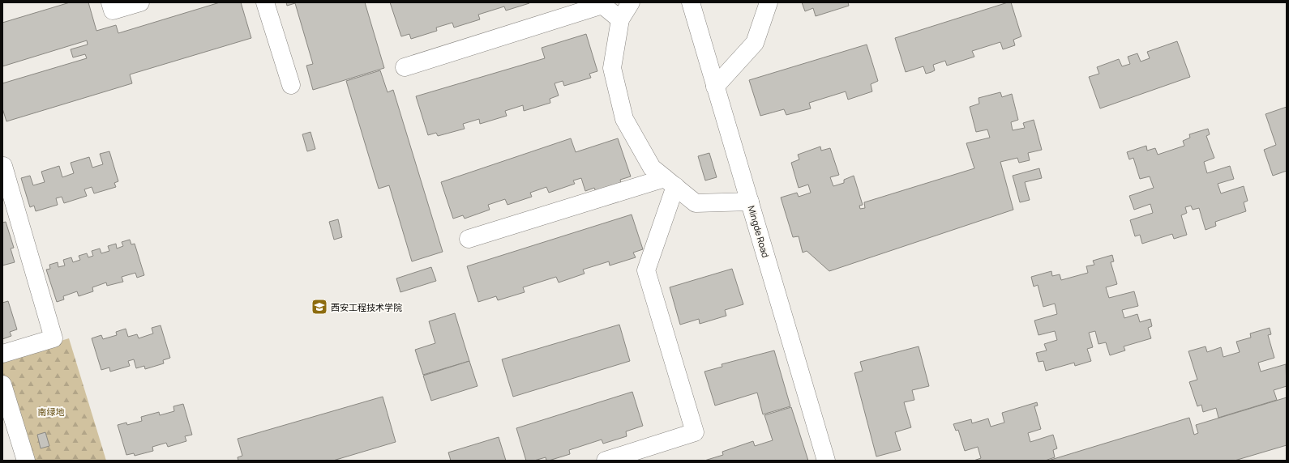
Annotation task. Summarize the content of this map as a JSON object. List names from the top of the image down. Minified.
{"streets":{"street":["Mingde Road"]},"parks":["南绿地"],"places":{"school or university":["西安工程技术学院"]}}
